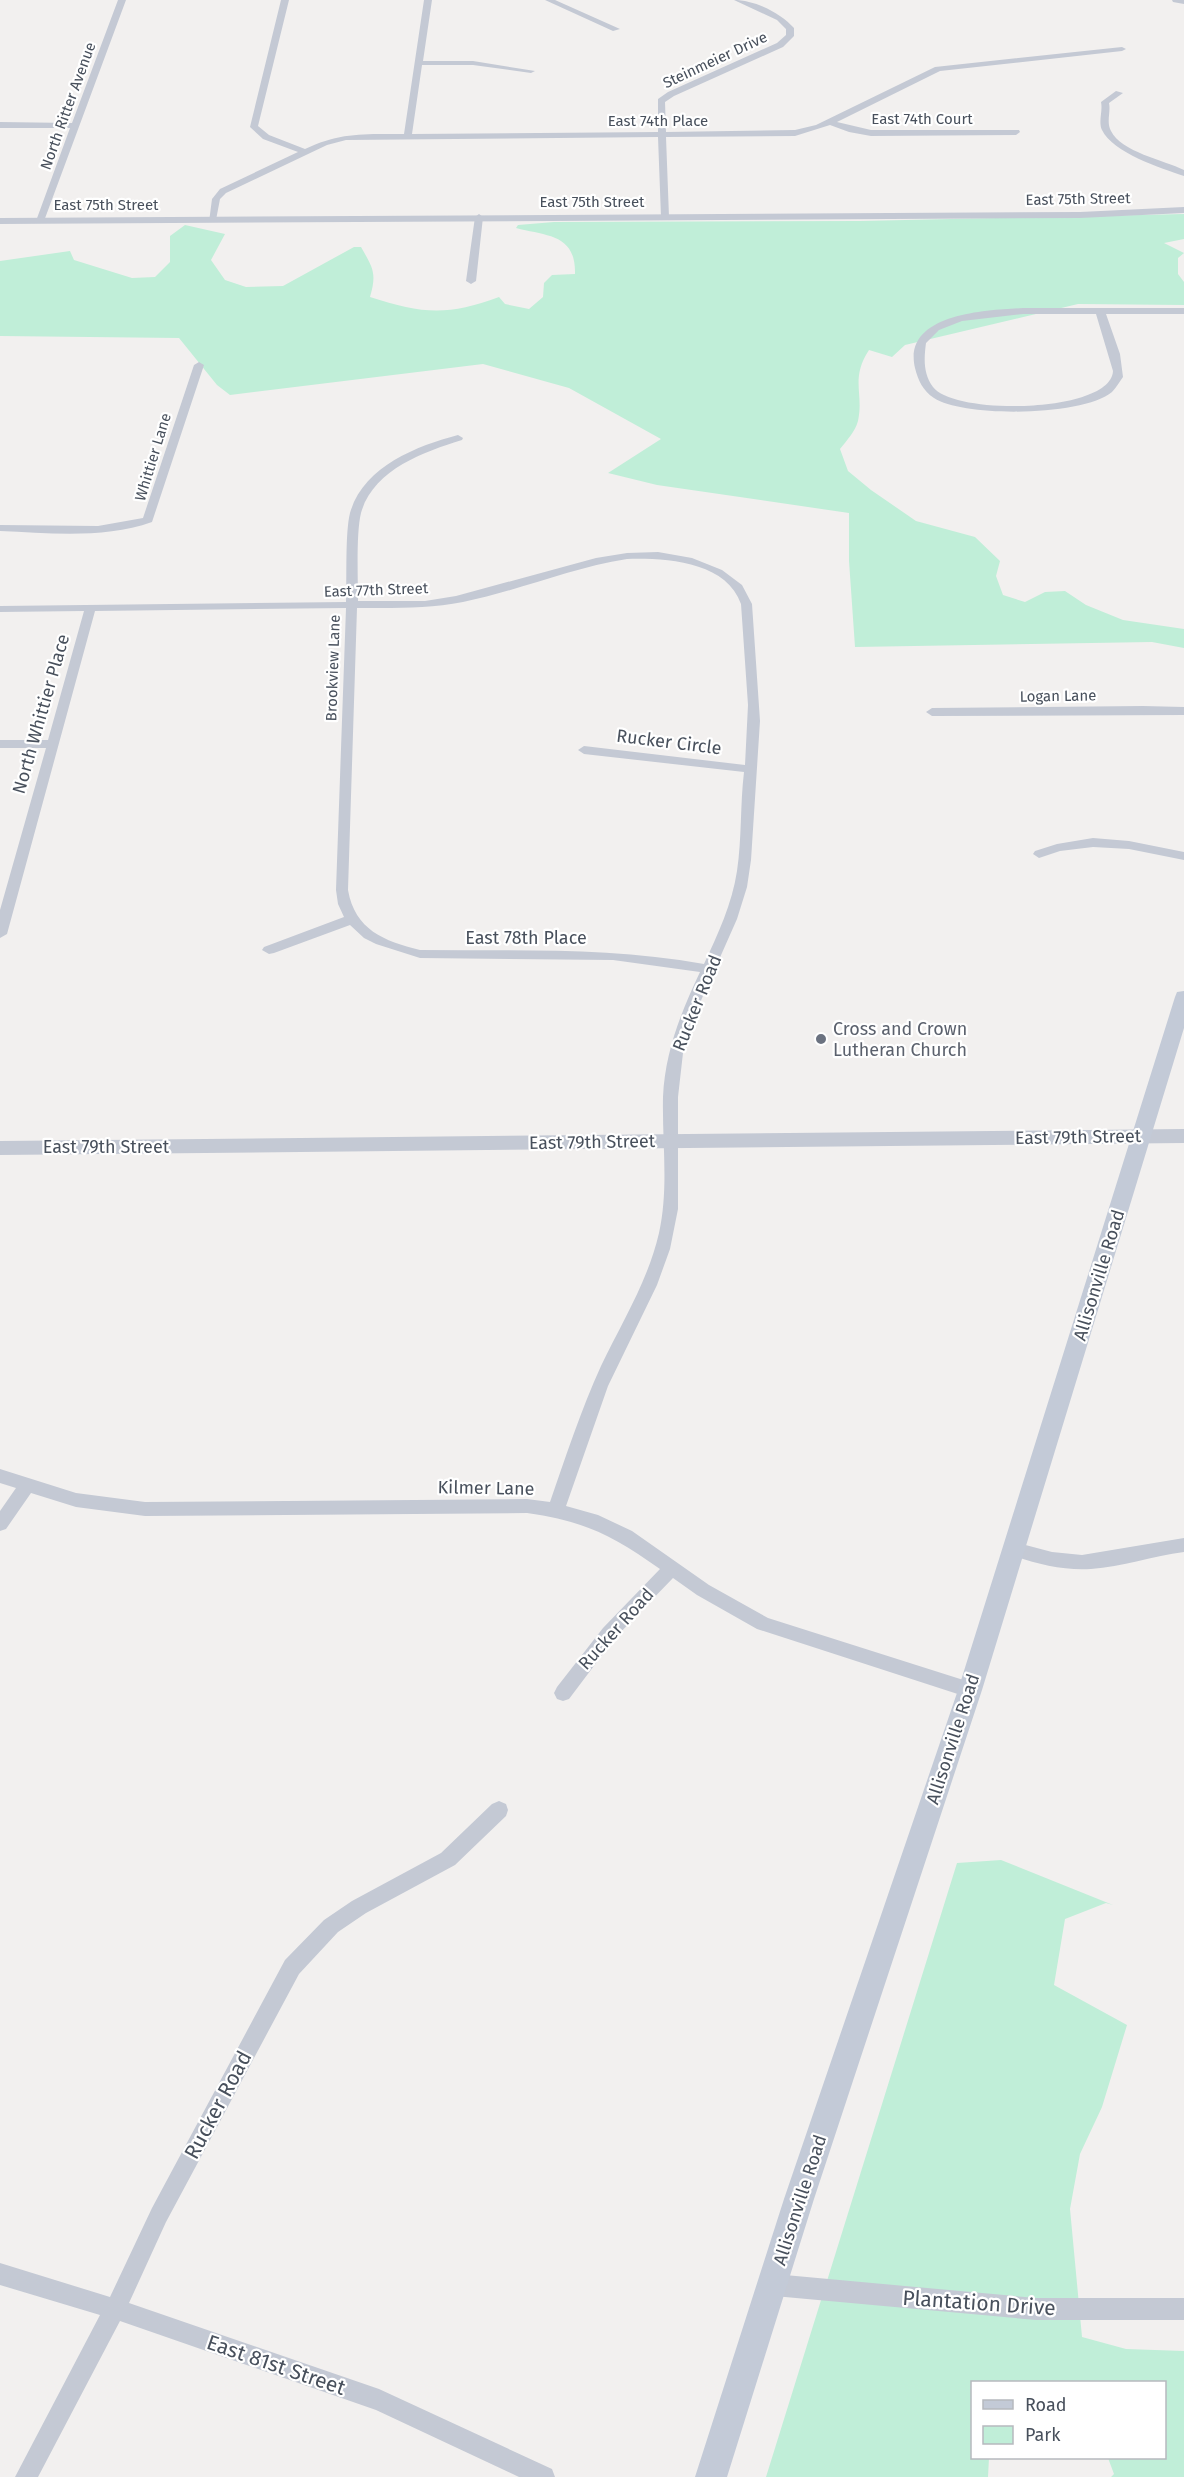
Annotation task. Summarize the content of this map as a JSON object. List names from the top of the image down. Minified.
{"streets":{"main road":["Allisonville Road"],"street":["Steinmeier Drive","North Ritter Avenue","East 74th Court","East 74th Place","East 75th Street","Whittier Lane","East 77th Street","Brookview Lane","Logan Lane","North Whittier Place","Rucker Circle","East 78th Place","Rucker Road","East 79th Street","Kilmer Lane","Plantation Drive","East 81st Street"]},"crossings":[["Steinmeier Drive","East 74th Place"],["Steinmeier Drive","East 75th Street"],["North Ritter Avenue","East 75th Street"],["East 74th Court","East 74th Place"],["East 74th Place","East 75th Street"],["East 77th Street","Brookview Lane"],["East 77th Street","North Whittier Place"],["East 77th Street","Rucker Road"],["Brookview Lane","East 78th Place"],["Rucker Circle","Rucker Road"],["East 78th Place","Rucker Road"],["Rucker Road","East 79th Street"],["Rucker Road","Kilmer Lane"],["Rucker Road","East 81st Street"],["East 79th Street","Allisonville Road"],["Allisonville Road","Kilmer Lane"],["Allisonville Road","Plantation Drive"]],"places":["Cross and Crown Lutheran Church"],"legend":["Road","Park"]}
